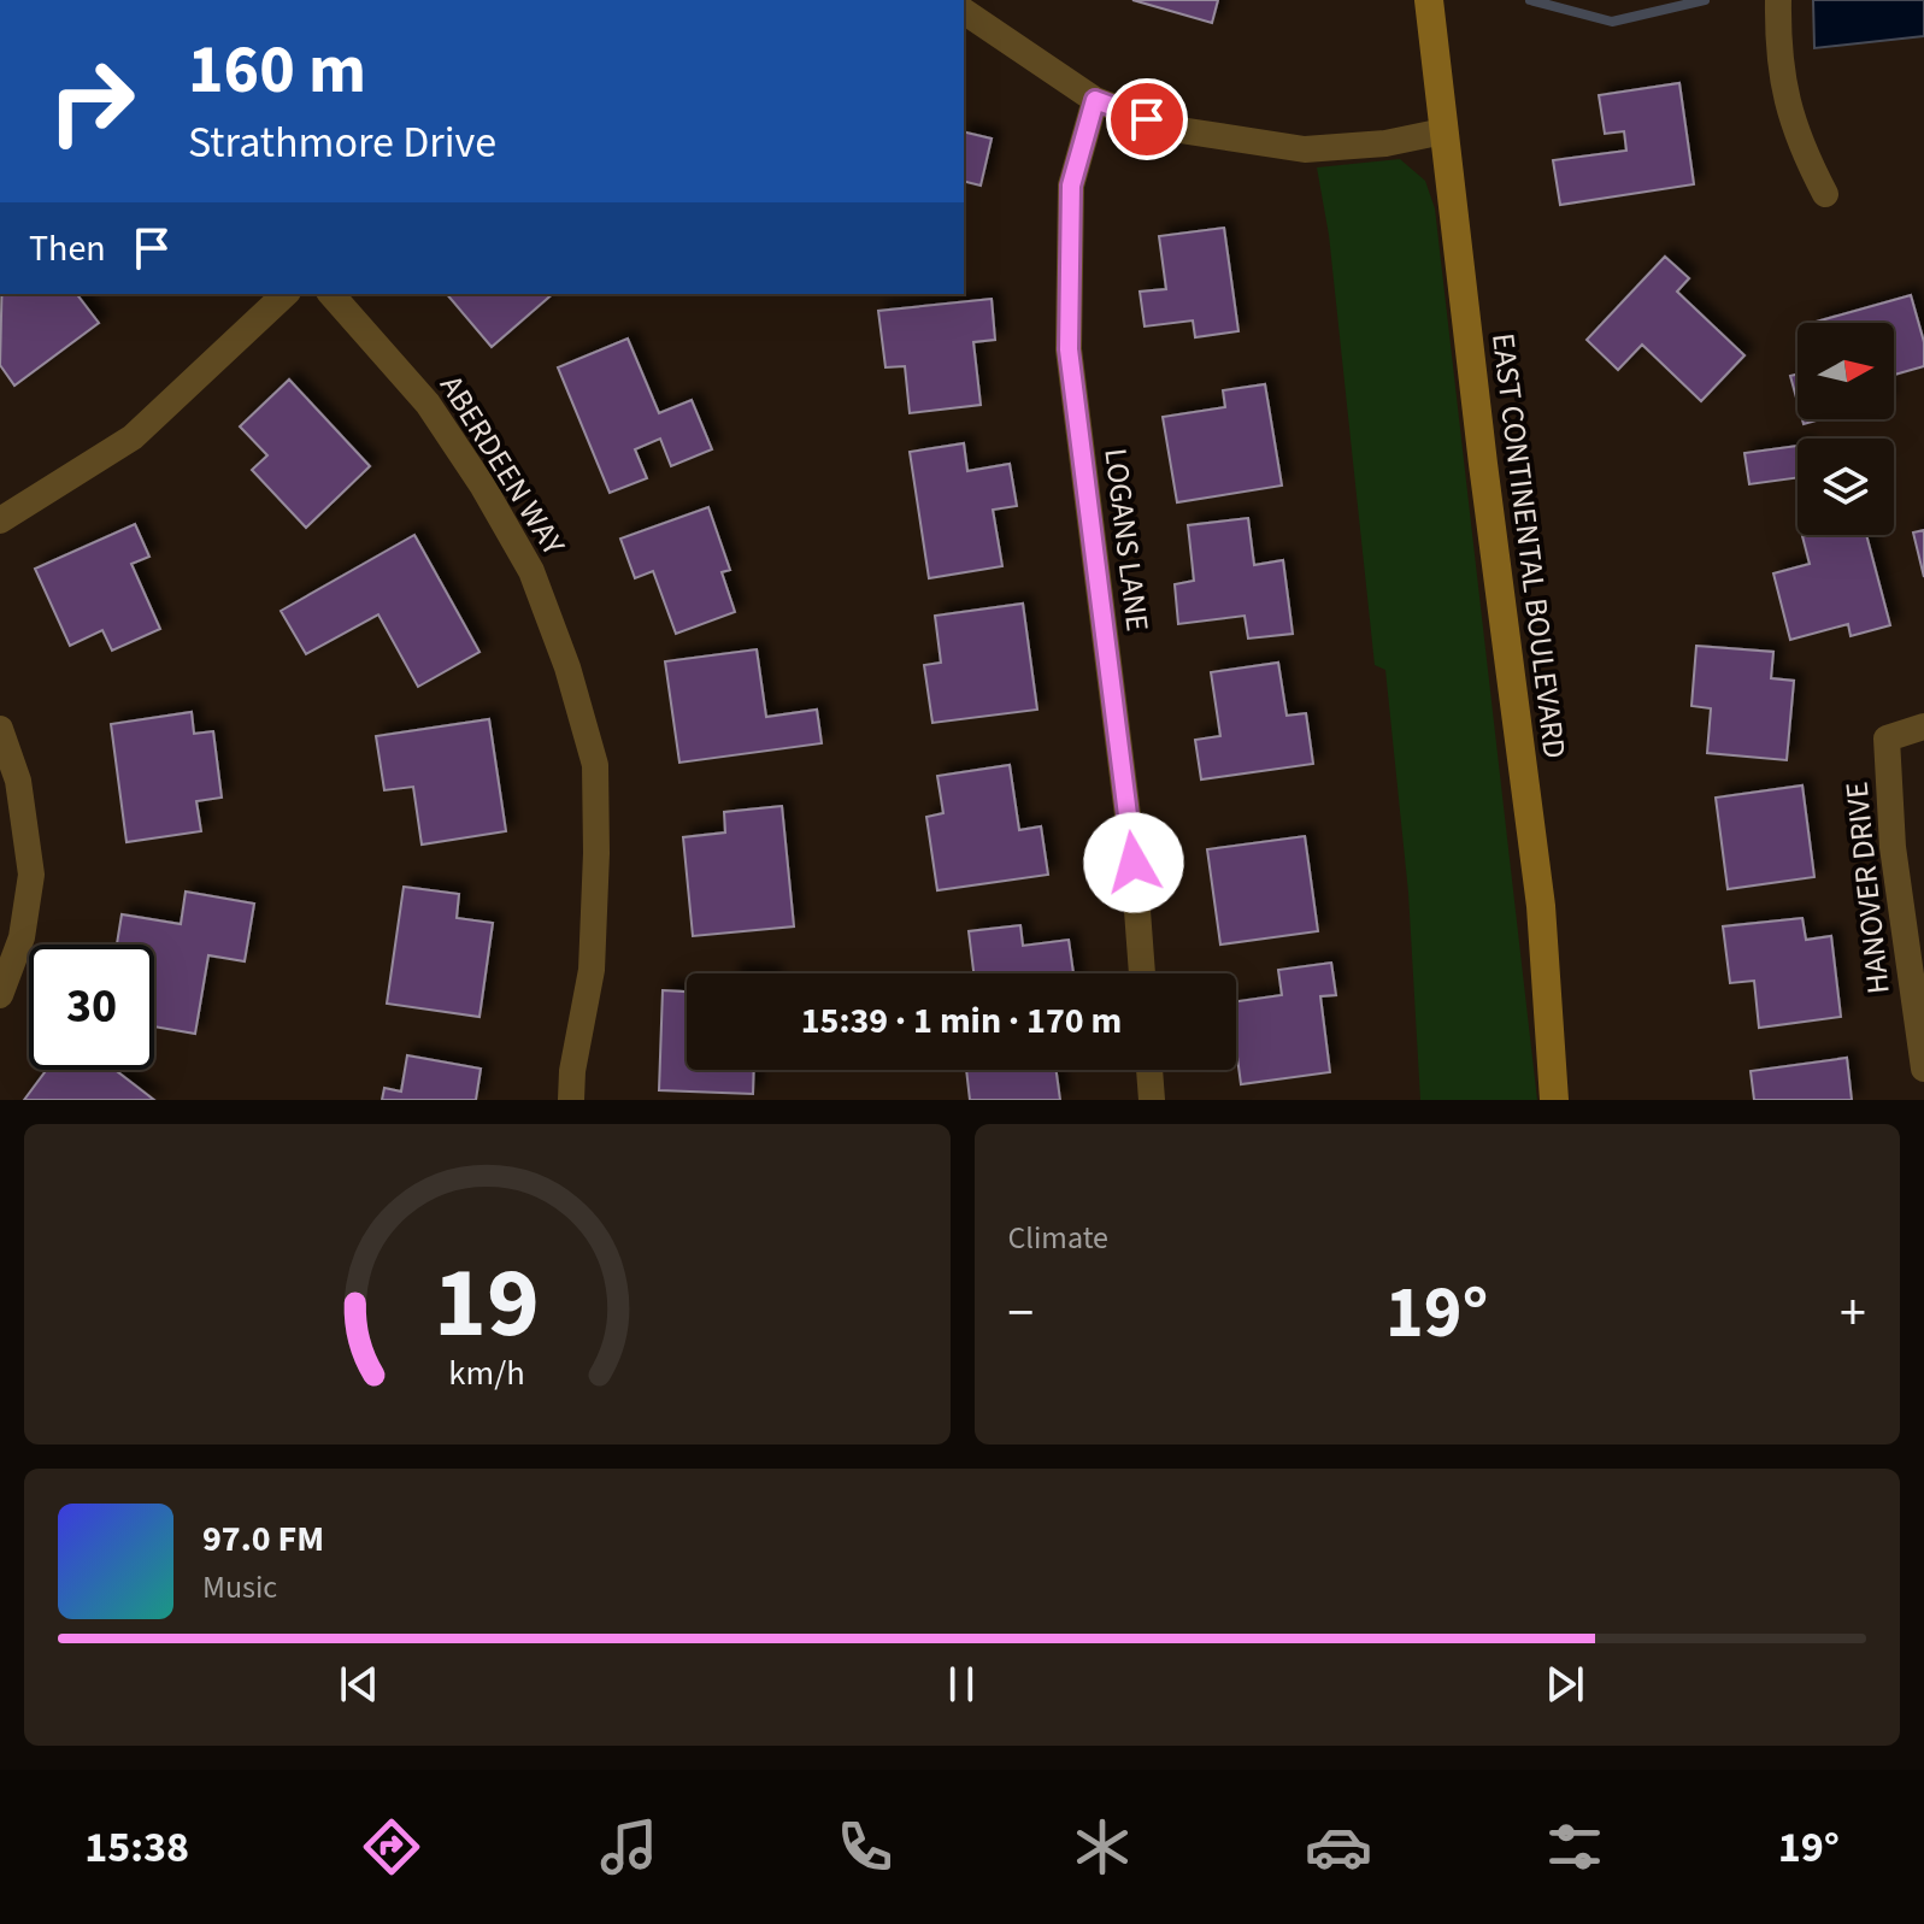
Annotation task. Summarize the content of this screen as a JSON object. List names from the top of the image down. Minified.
{"streets":{"main road":["EAST CONTINENTAL BOULEVARD"],"street":["ABERDEEN WAY","LOGANS LANE","HANOVER DRIVE"]},"north":"right","page":{"turn":["160 m","Strathmore Drive"],"then":"Then","limit":"30","trip":"15:39 · 1 min · 170 m","tile":"Climate","heat":["−","19°","+"],"song":["97.0 FM","Music"],"tabs":["15:38","19°"],"gauge":["19","km/h"]}}
